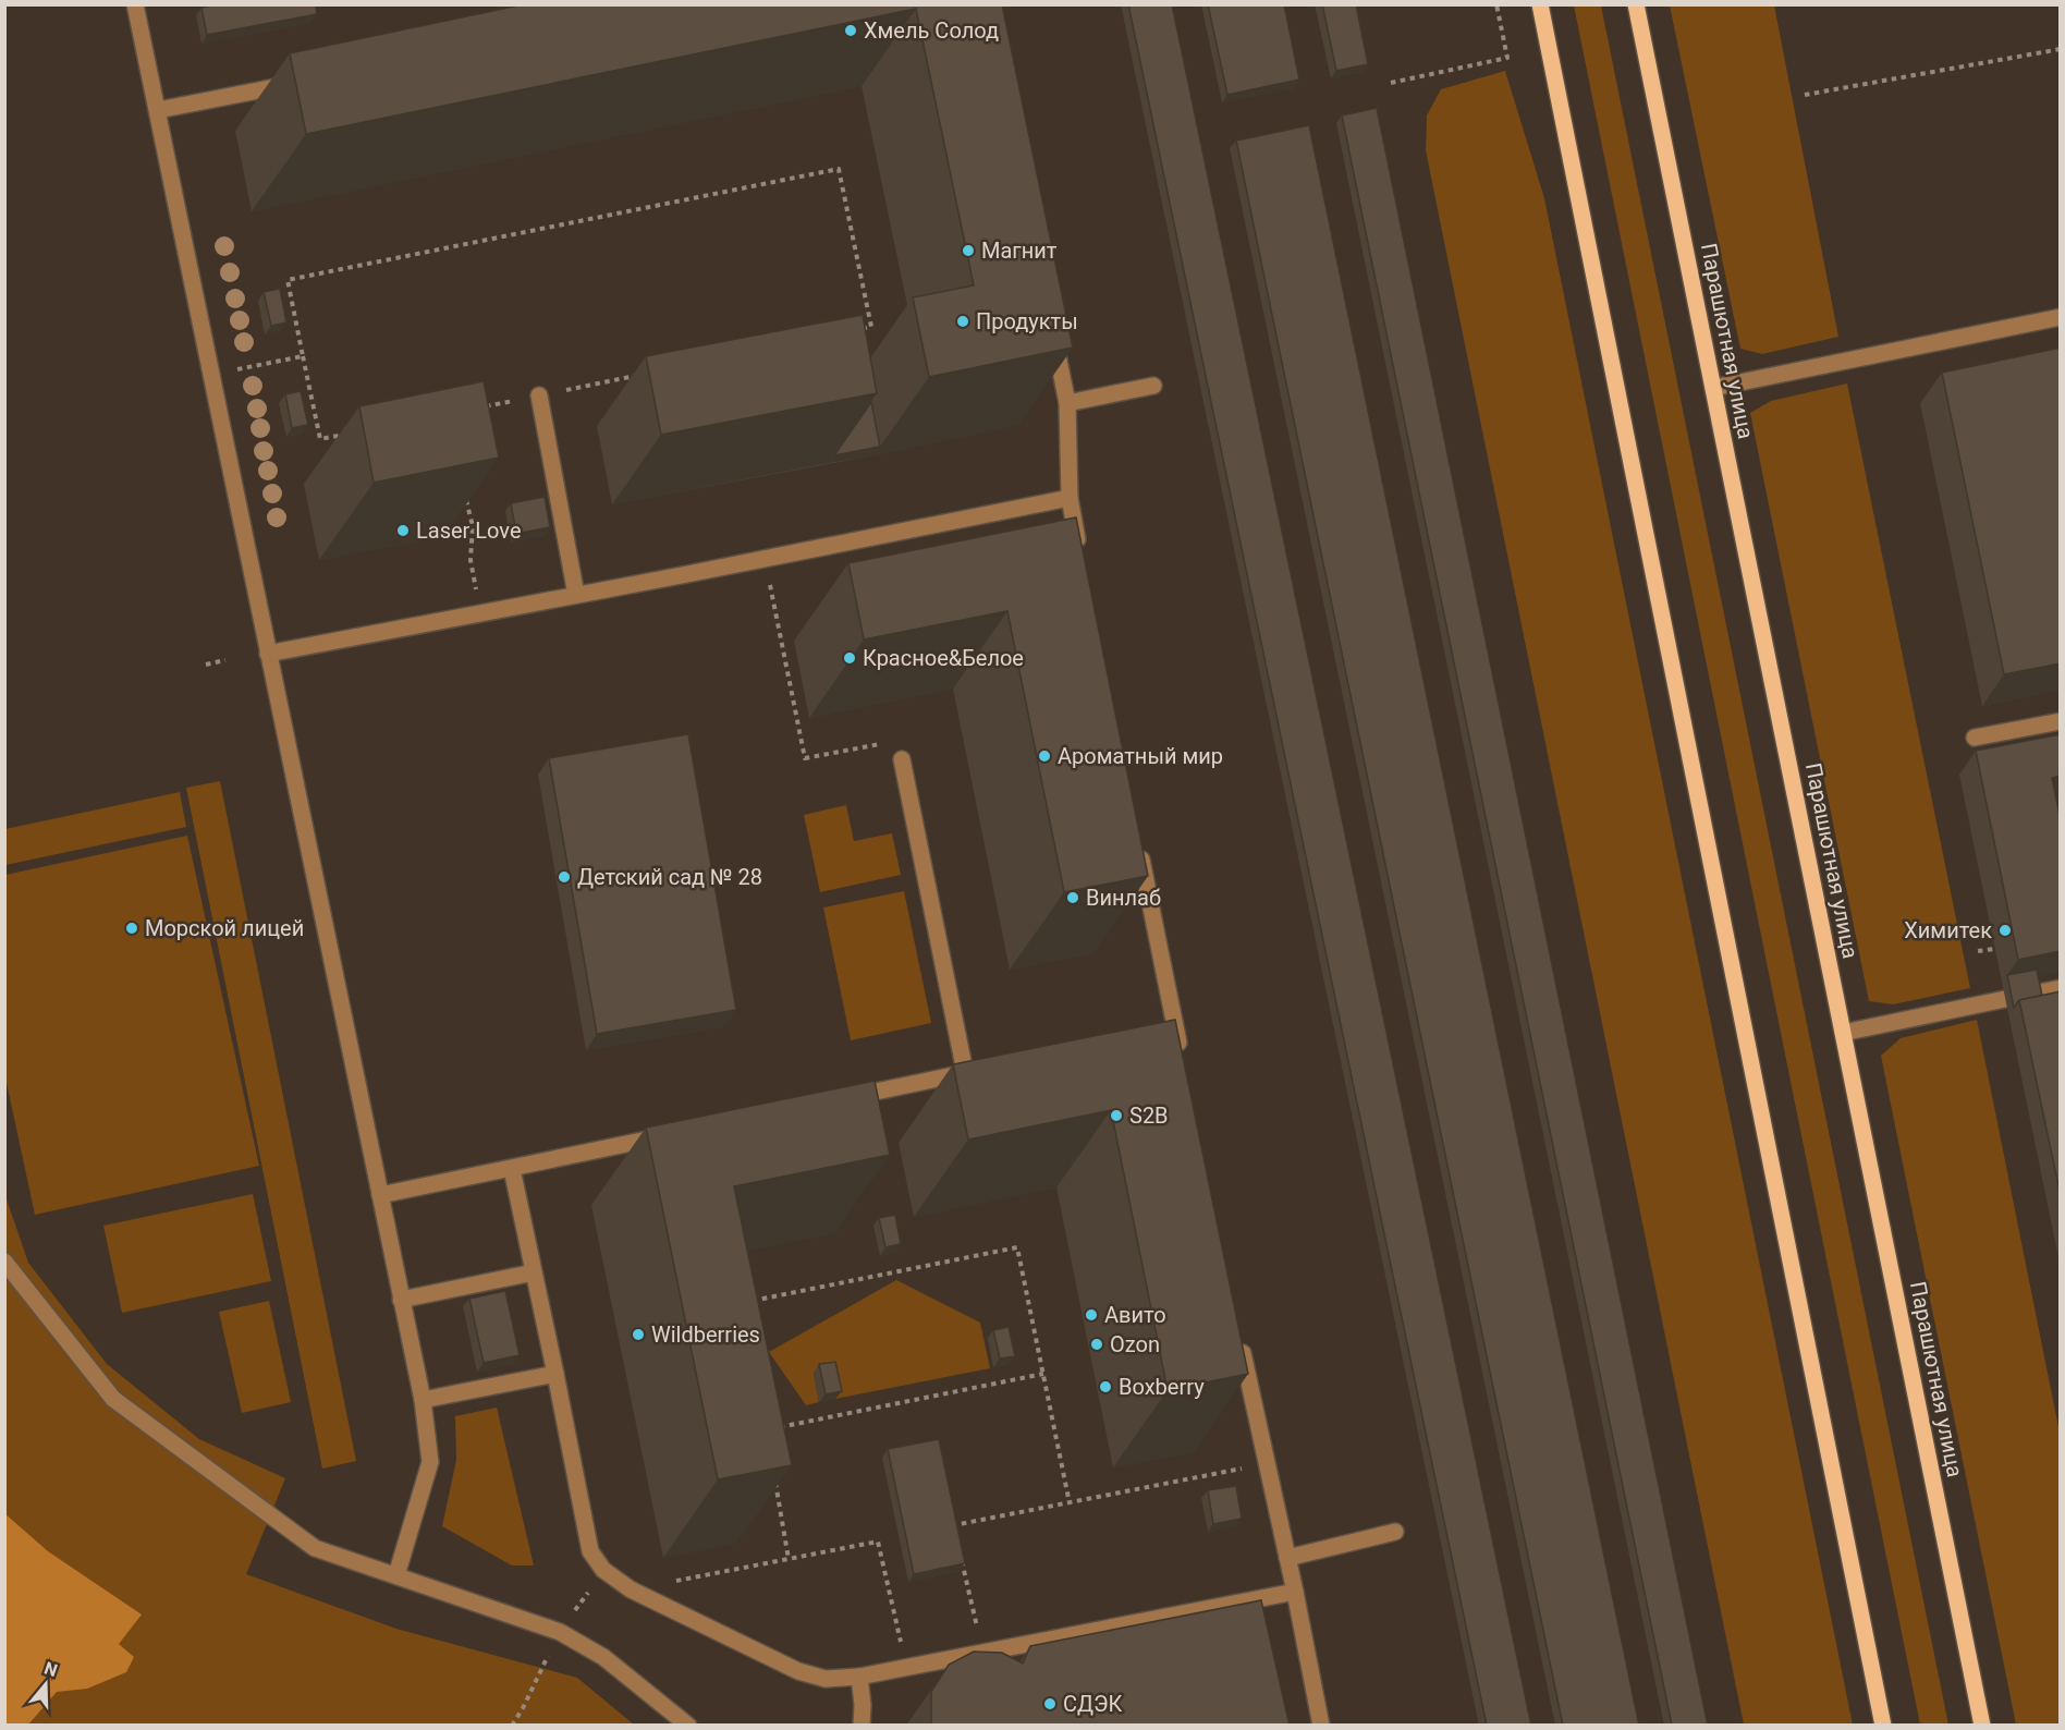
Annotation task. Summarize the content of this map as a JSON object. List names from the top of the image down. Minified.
{"streets":{"main road":["Парашютная улица"]},"places":["Хмель Солод","Магнит","Продукты","Laser Love","Красное&Белое","Ароматный мир","Детский сад № 28","Винлаб","Морской лицей","Химитек","S2B","Авито","Wildberries","Ozon","Boxberry","СДЭК"],"north":"top"}
